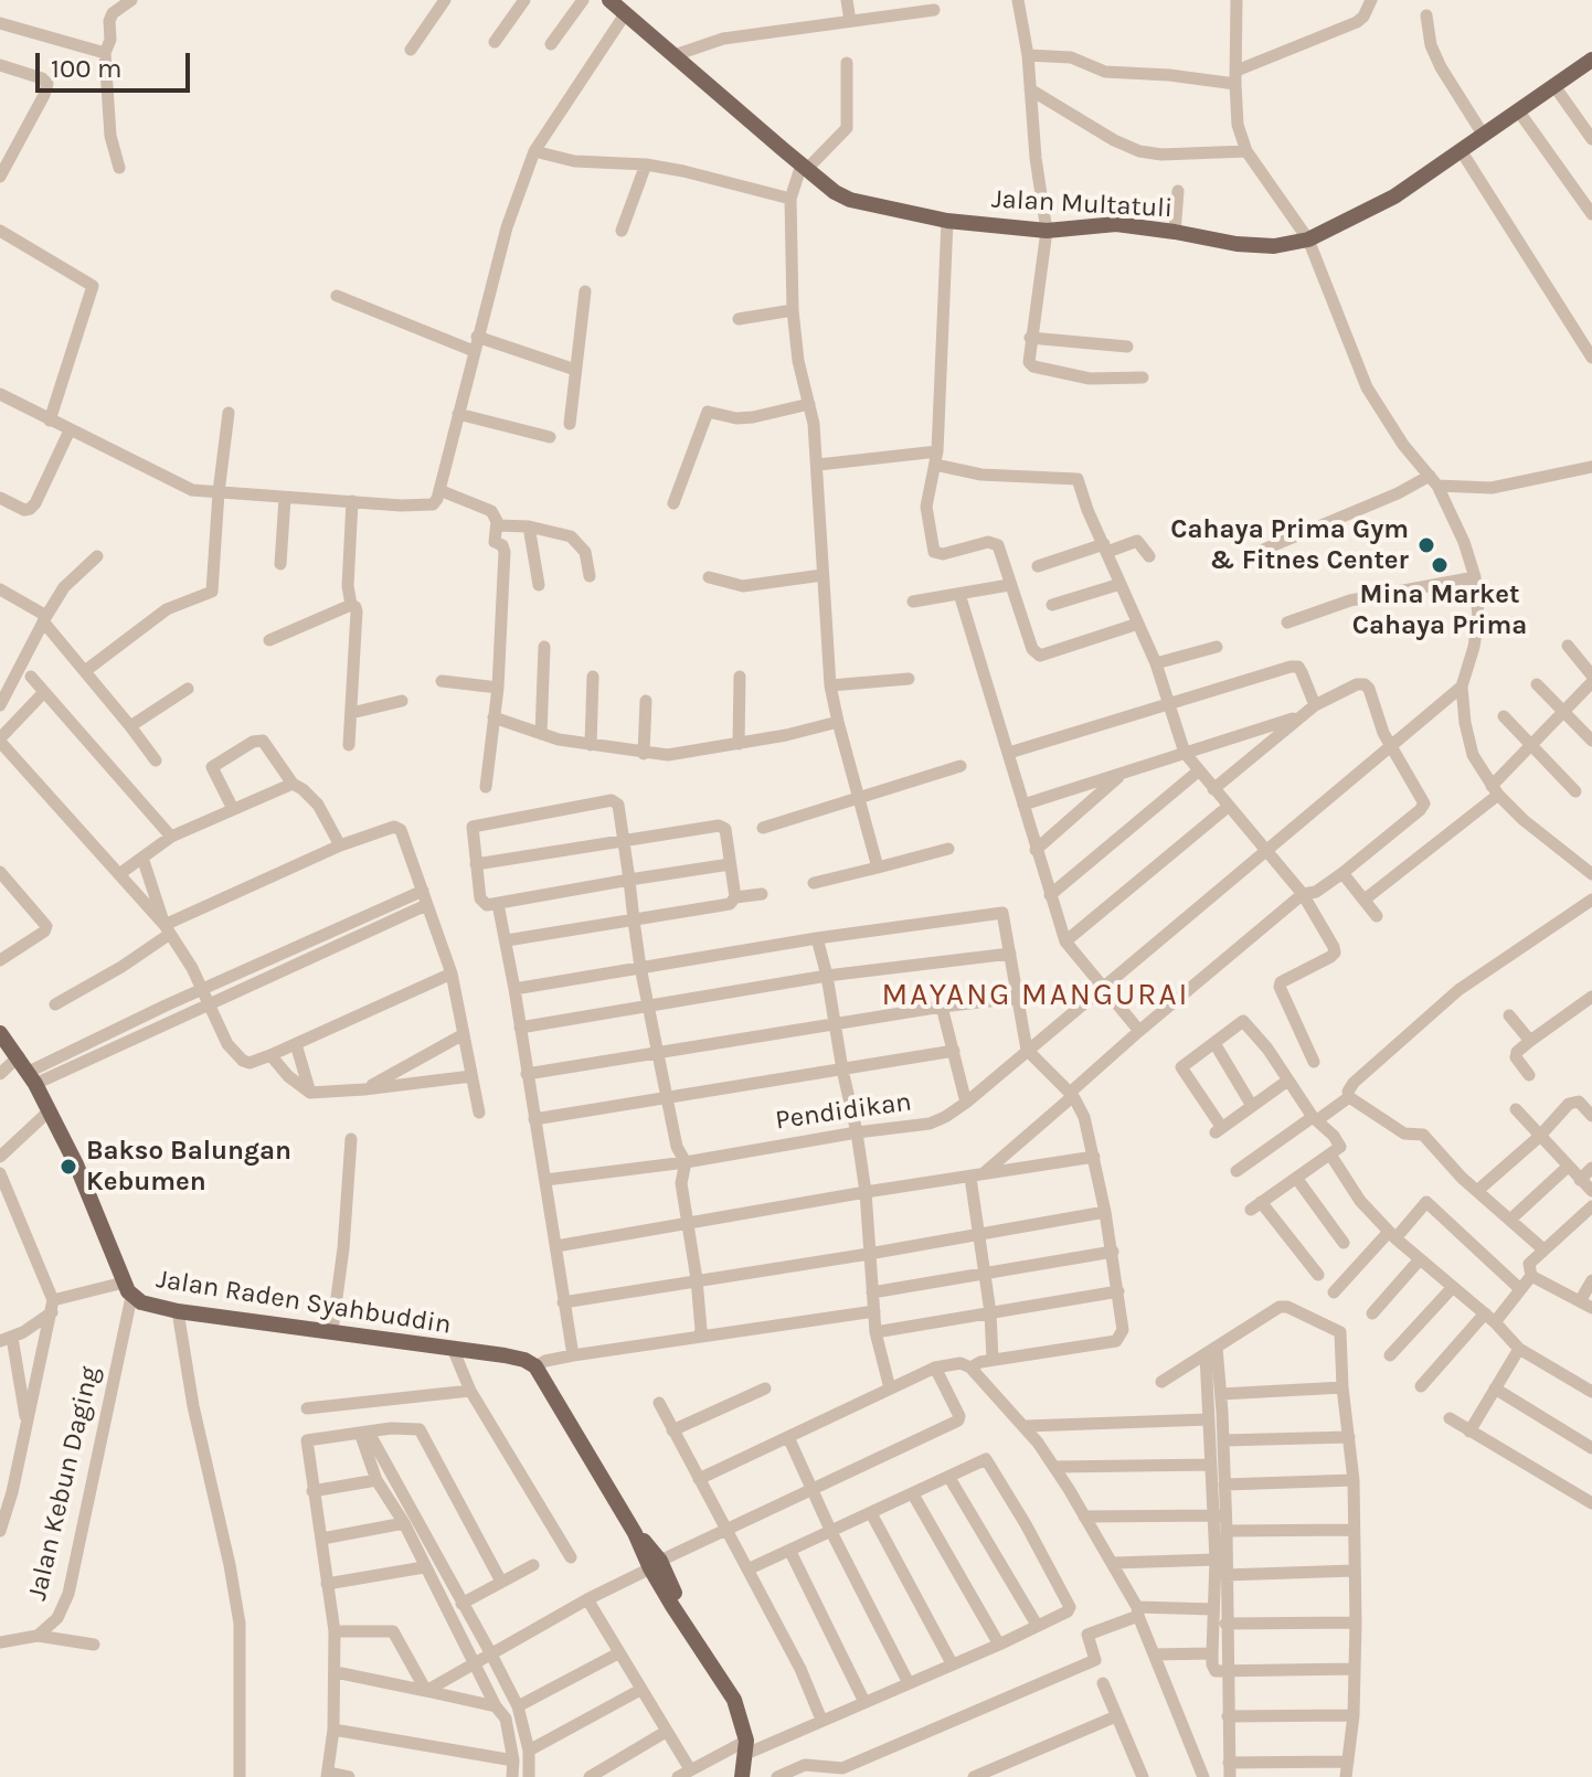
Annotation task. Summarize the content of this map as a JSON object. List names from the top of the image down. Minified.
{"streets":{"main road":["Jalan Multatuli","Jalan Raden Syahbuddin"],"street":["Pendidikan","Jalan Kebun Daging"]},"crossings":[["Jalan Raden Syahbuddin","Jalan Kebun Daging"]],"districts":["MAYANG MANGURAI"],"places":["Cahaya Prima Gym & Fitnes Center","Mina Market Cahaya Prima","Bakso Balungan Kebumen"],"scale_bar":"100 m"}
